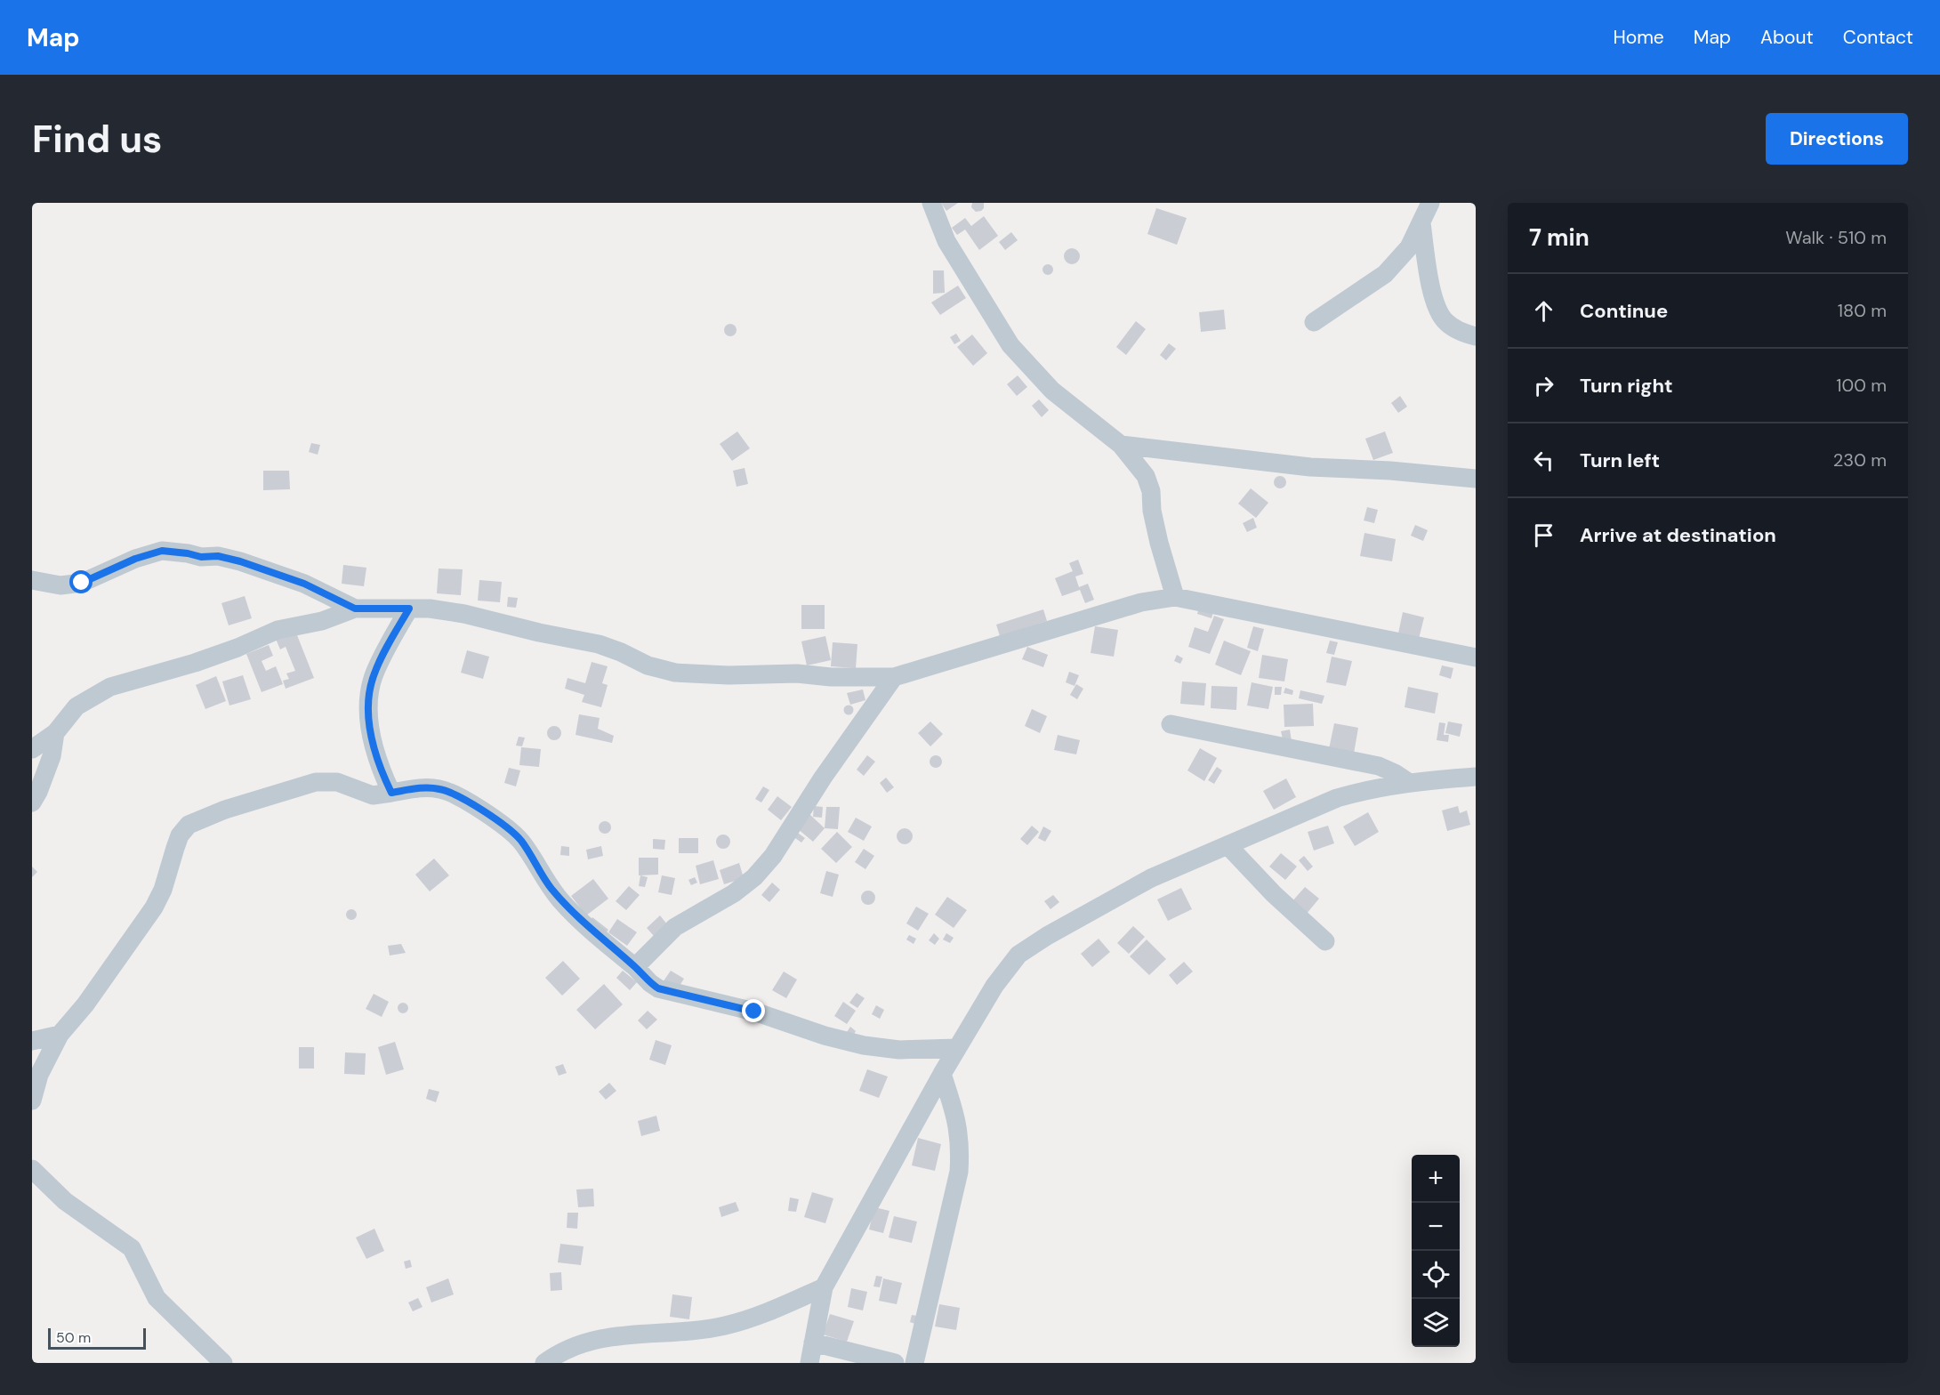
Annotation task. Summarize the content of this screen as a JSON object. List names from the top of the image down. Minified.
{"scale_bar":"50 m","page":{"header":"Map","nav":["Home","Map","About","Contact"],"buttons":"Directions","title":"Find us","heading":["7 min","Walk · 510 m"],"list":[["Continue","180 m"],["Turn right","100 m"],["Turn left","230 m"],"Arrive at destination"],"map_buttons":["+","−"],"scale":"50 m"}}
